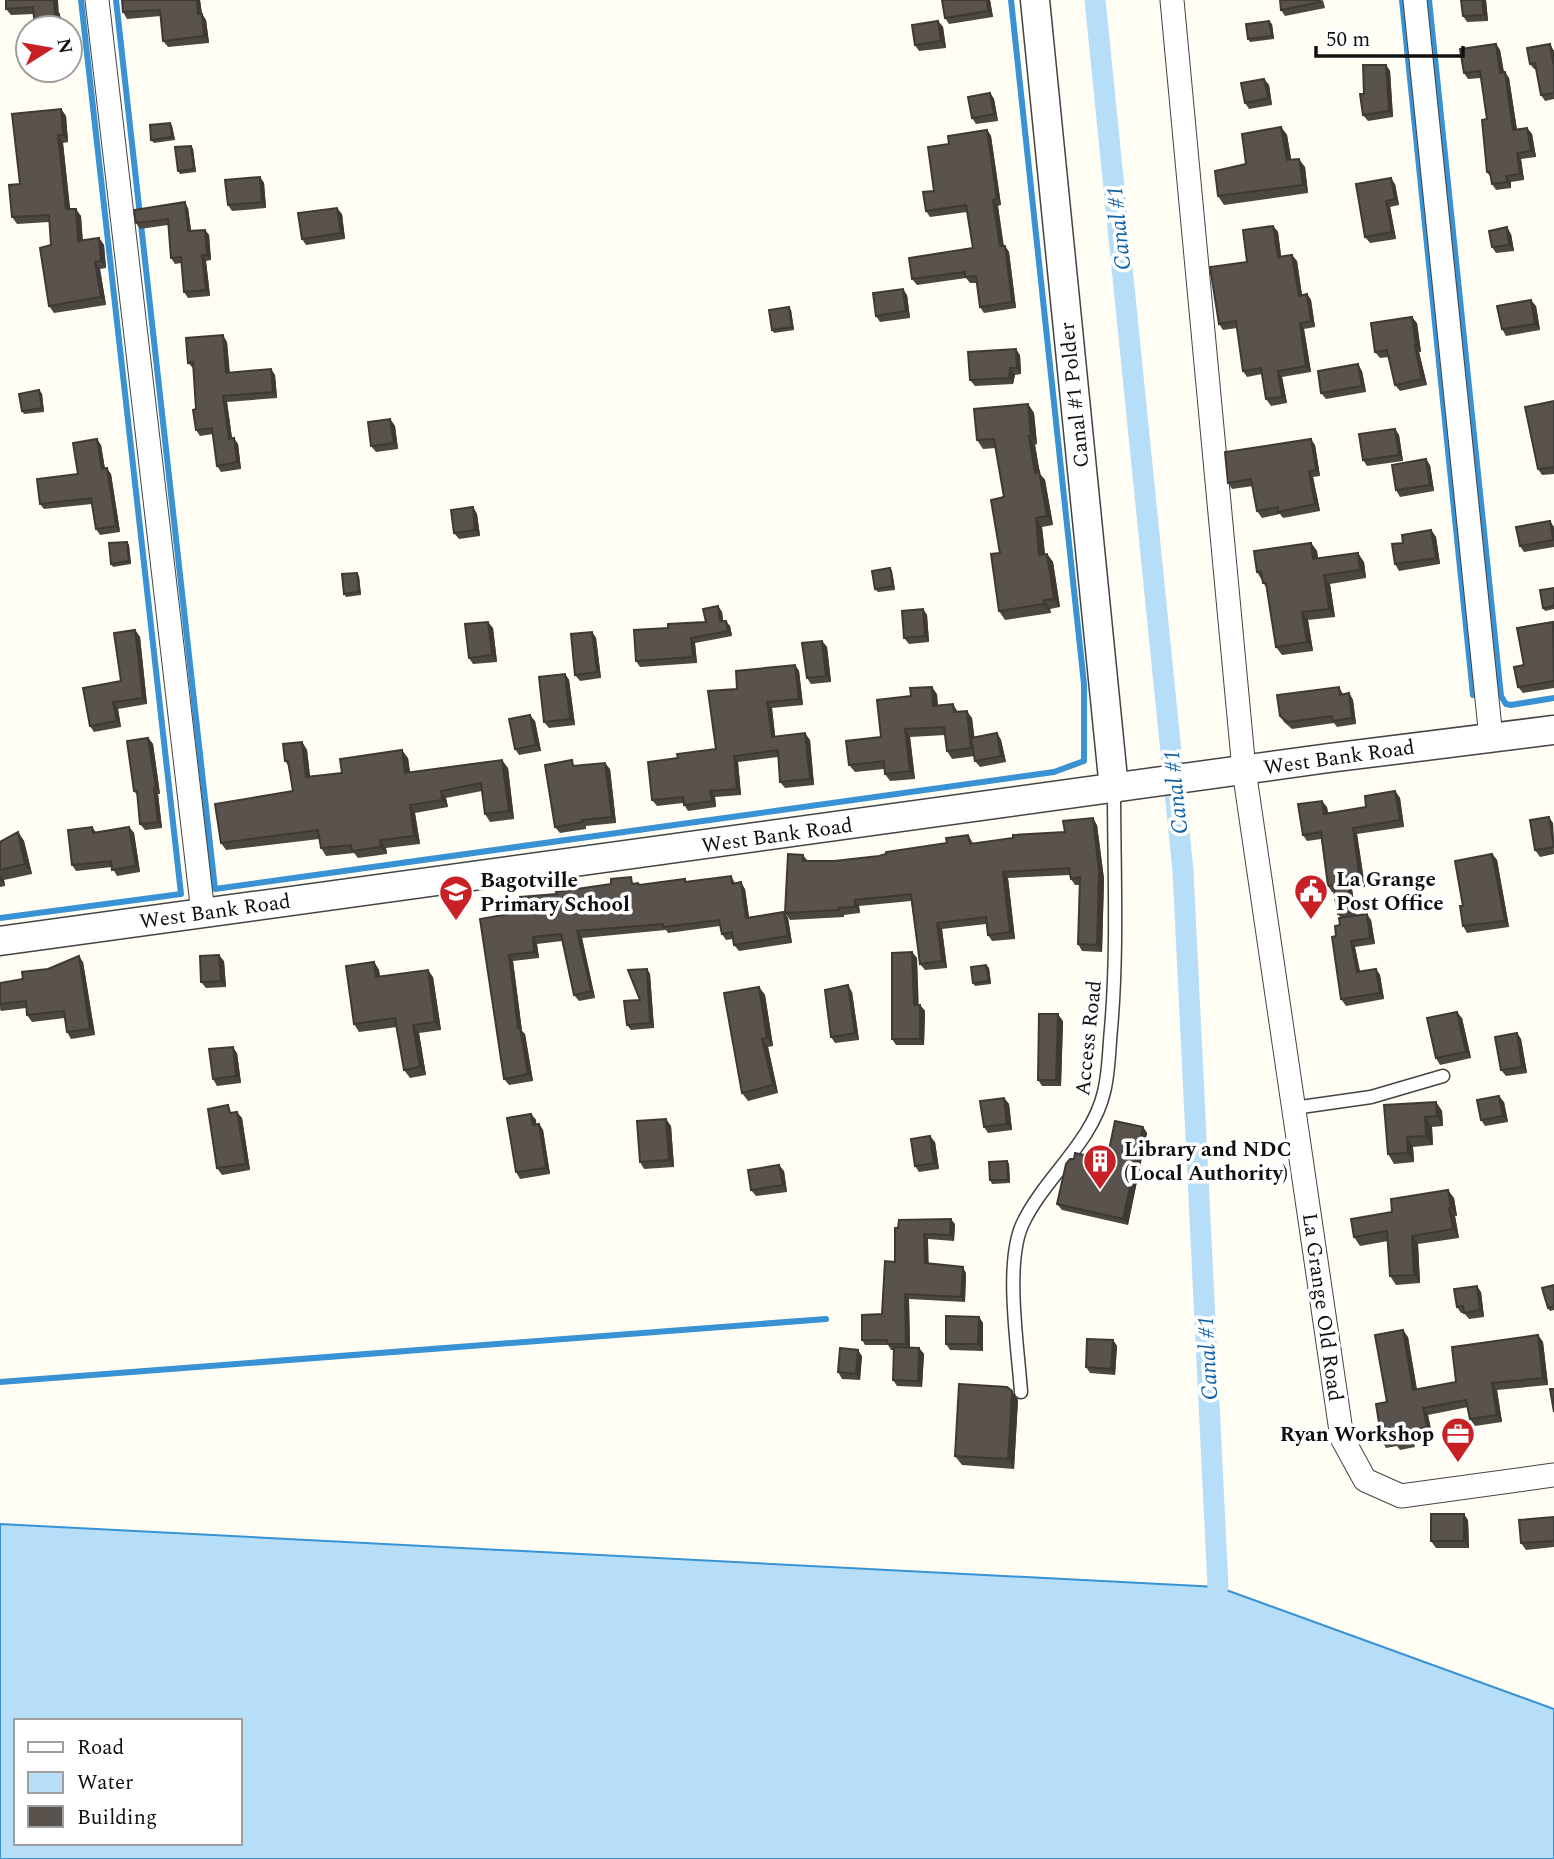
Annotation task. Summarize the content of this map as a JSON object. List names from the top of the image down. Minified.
{"streets":{"street":["Canal #1 Polder","West Bank Road","La Grange Old Road"],"lane":["Access Road"]},"crossings":[["Canal #1 Polder","West Bank Road"],["Canal #1 Polder","Access Road"],["West Bank Road","Access Road"],["West Bank Road","La Grange Old Road"]],"water":["Canal #1"],"places":{"public building":["La Grange Post Office"],"school or university":["Bagotville Primary School"],"building":["Library and NDC (Local Authority)"],"office":["Ryan Workshop"]},"legend":["Road","Water","Building"],"scale_bar":"50 m","north":"right"}
